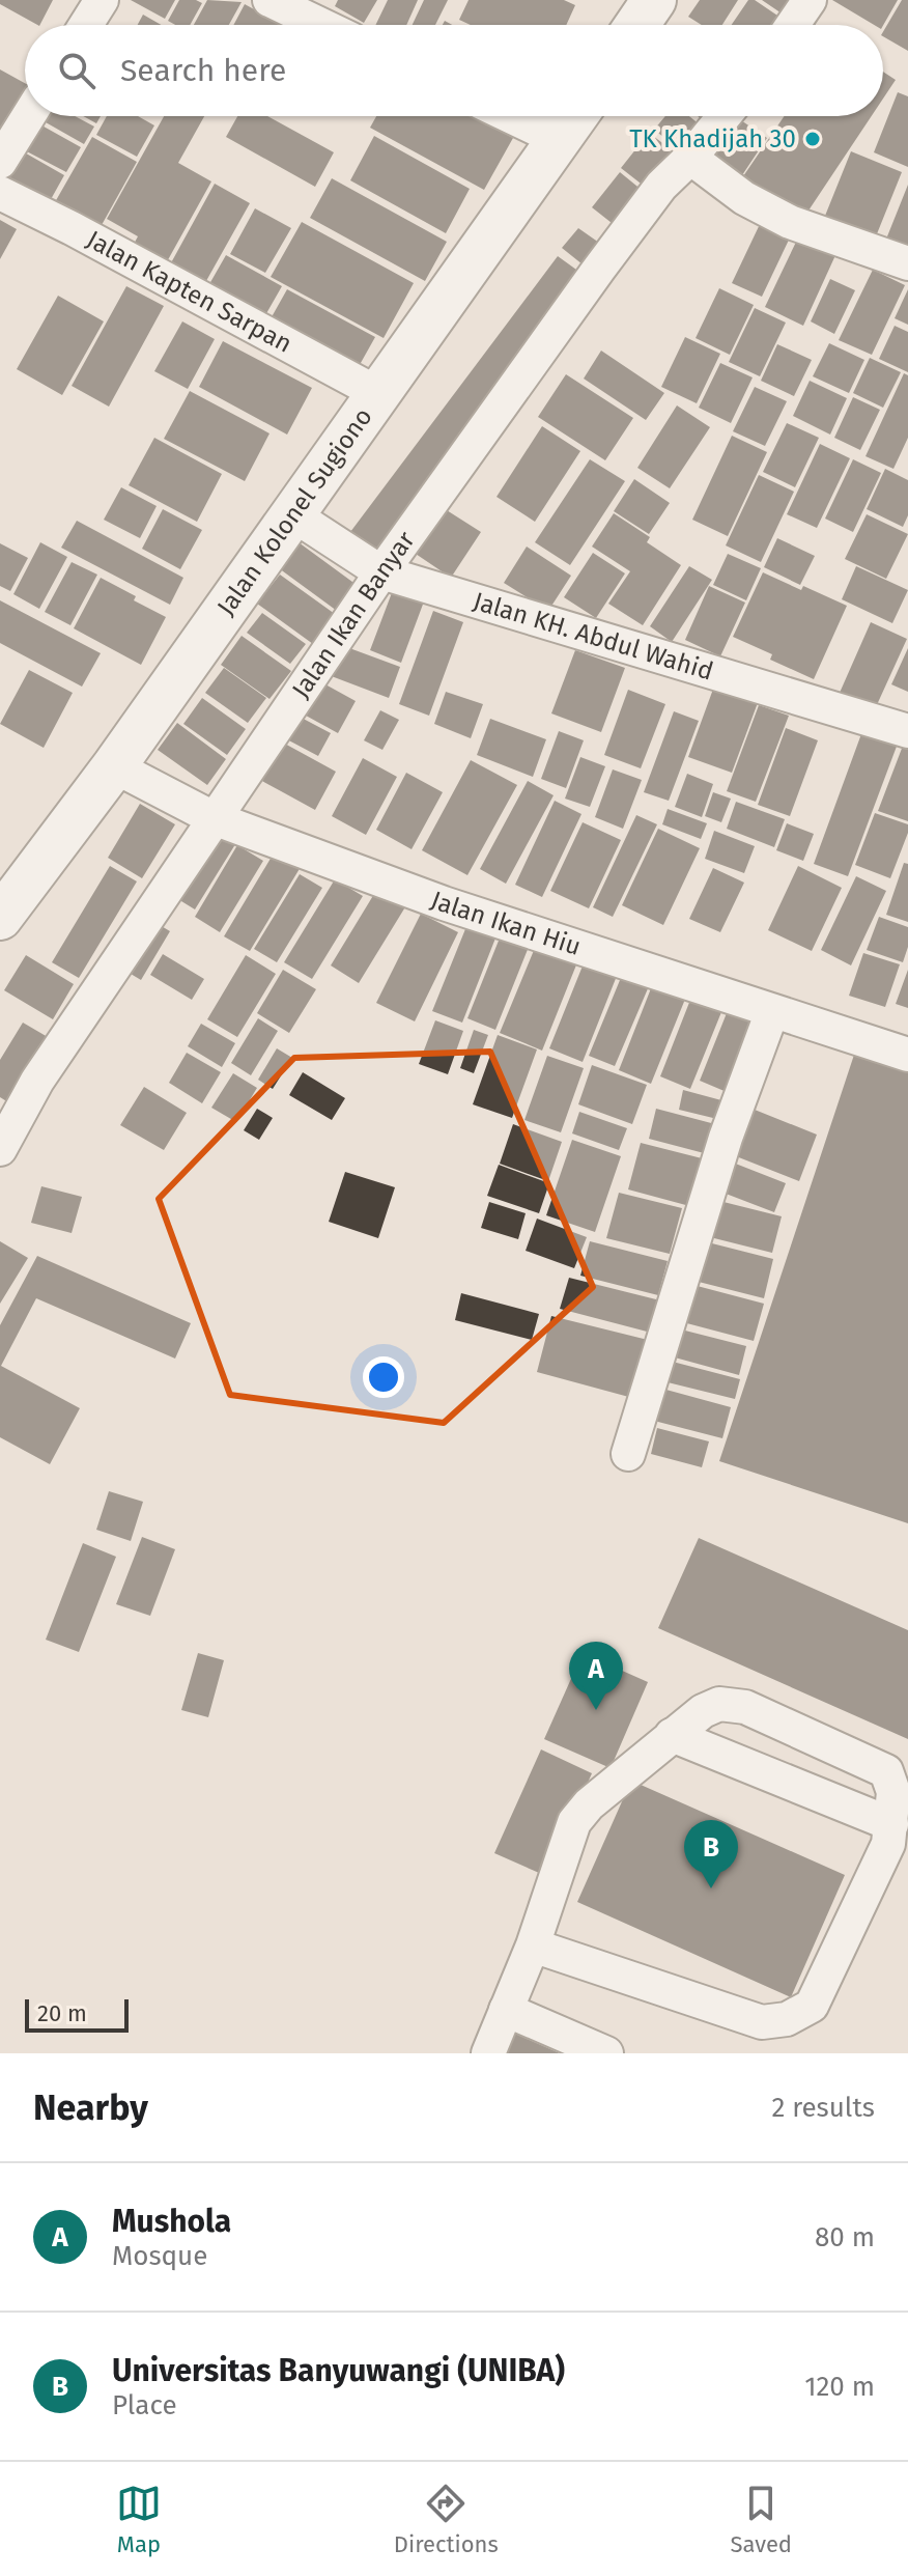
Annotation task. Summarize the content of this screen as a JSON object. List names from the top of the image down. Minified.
{"streets":{"main road":["Jalan Kolonel Sugiono"],"street":["Jalan Kapten Sarpan","Jalan Ikan Banyar","Jalan KH. Abdul Wahid","Jalan Ikan Hiu"]},"crossings":[["Jalan Kapten Sarpan","Jalan Kolonel Sugiono"],["Jalan Kolonel Sugiono","Jalan KH. Abdul Wahid"],["Jalan Kolonel Sugiono","Jalan Ikan Hiu"],["Jalan Ikan Banyar","Jalan KH. Abdul Wahid"],["Jalan Ikan Banyar","Jalan Ikan Hiu"]],"places":["TK Khadijah 30"],"scale_bar":"20 m","page":{"search":"Search here","pins":["A","B"],"scale":"20 m","heading":["Nearby","2 results"],"list":[{"mark":"A","name":"Mushola","note":"Mosque","value":"80 m"},{"mark":"B","name":"Universitas Banyuwangi (UNIBA)","note":"Place","value":"120 m"}],"nav":["Map","Directions","Saved"]}}
